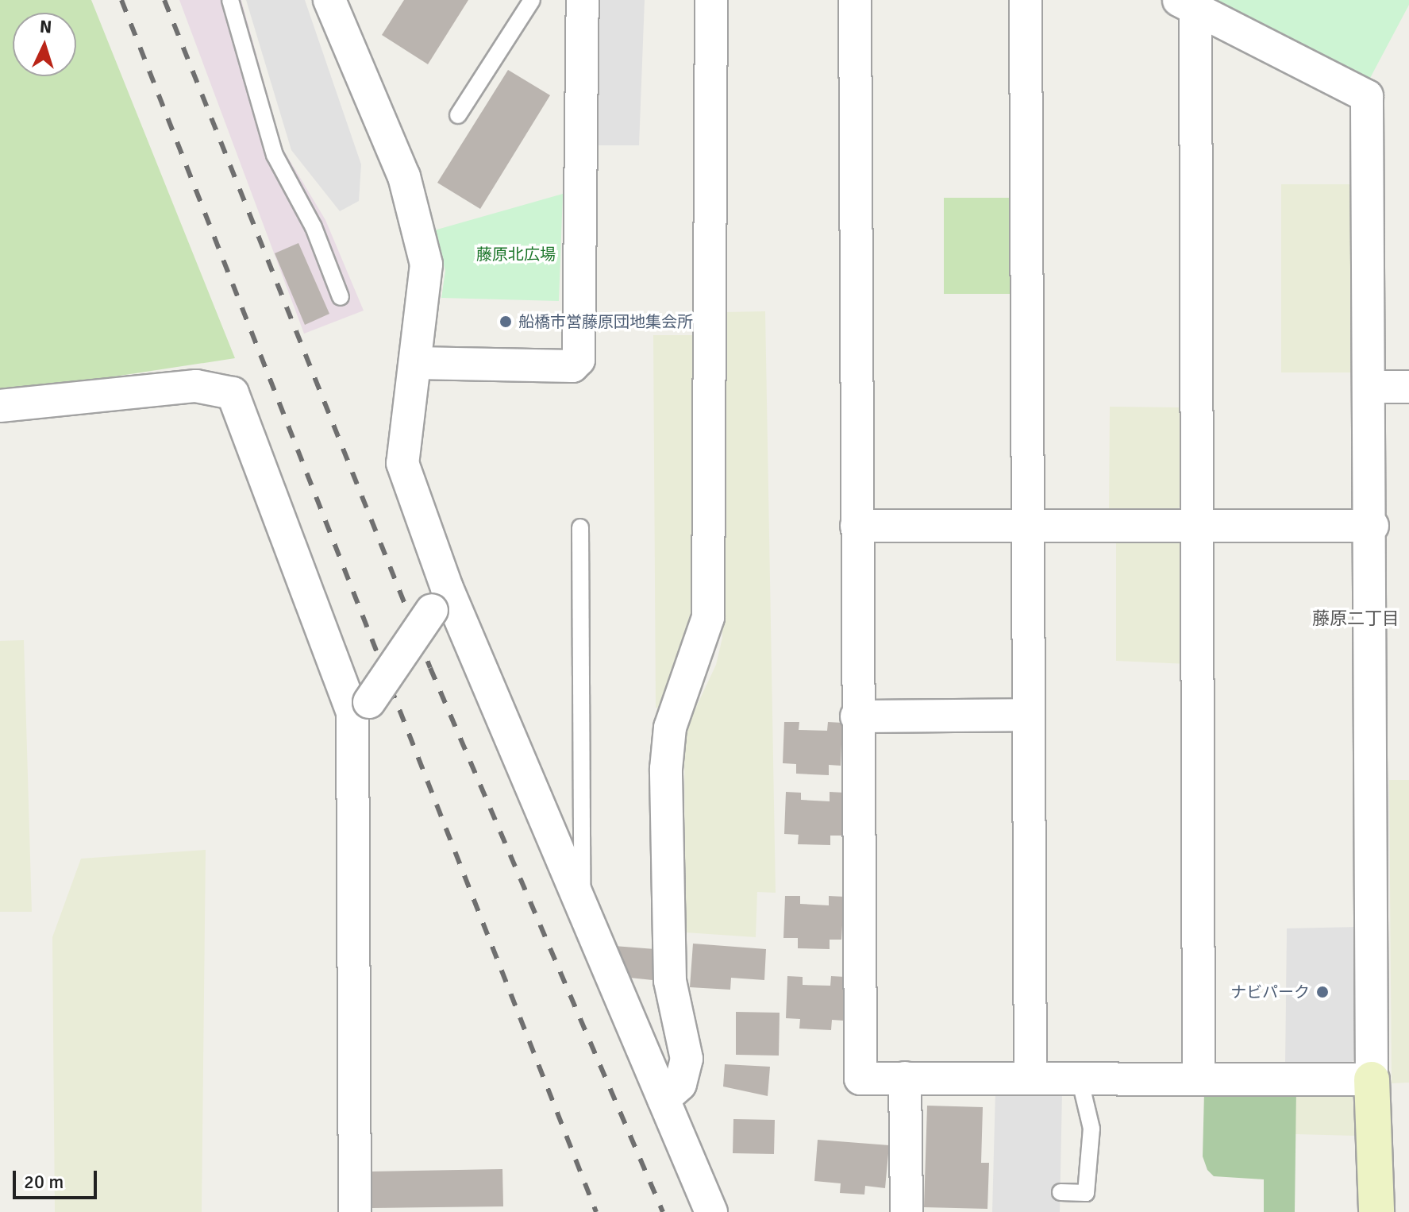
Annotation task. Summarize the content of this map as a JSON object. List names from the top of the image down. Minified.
{"districts":["藤原二丁目"],"parks":["藤原北広場"],"places":["船橋市営藤原団地集会所","ナビパーク"],"scale_bar":"20 m","north":"top"}
